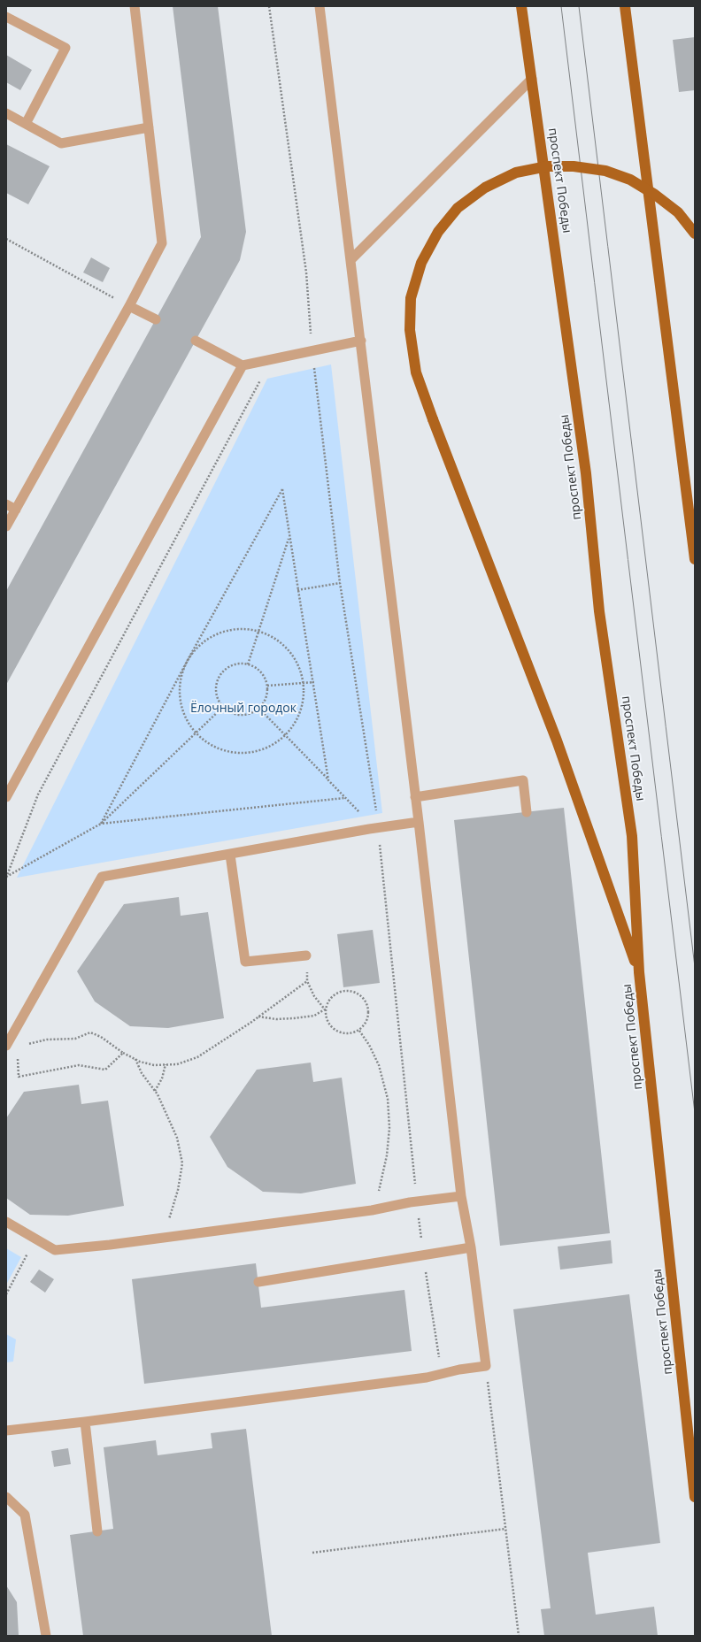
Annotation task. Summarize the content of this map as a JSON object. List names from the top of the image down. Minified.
{"streets":{"main road":["проспект Победы"]},"parks":["Ёлочный городок"]}
